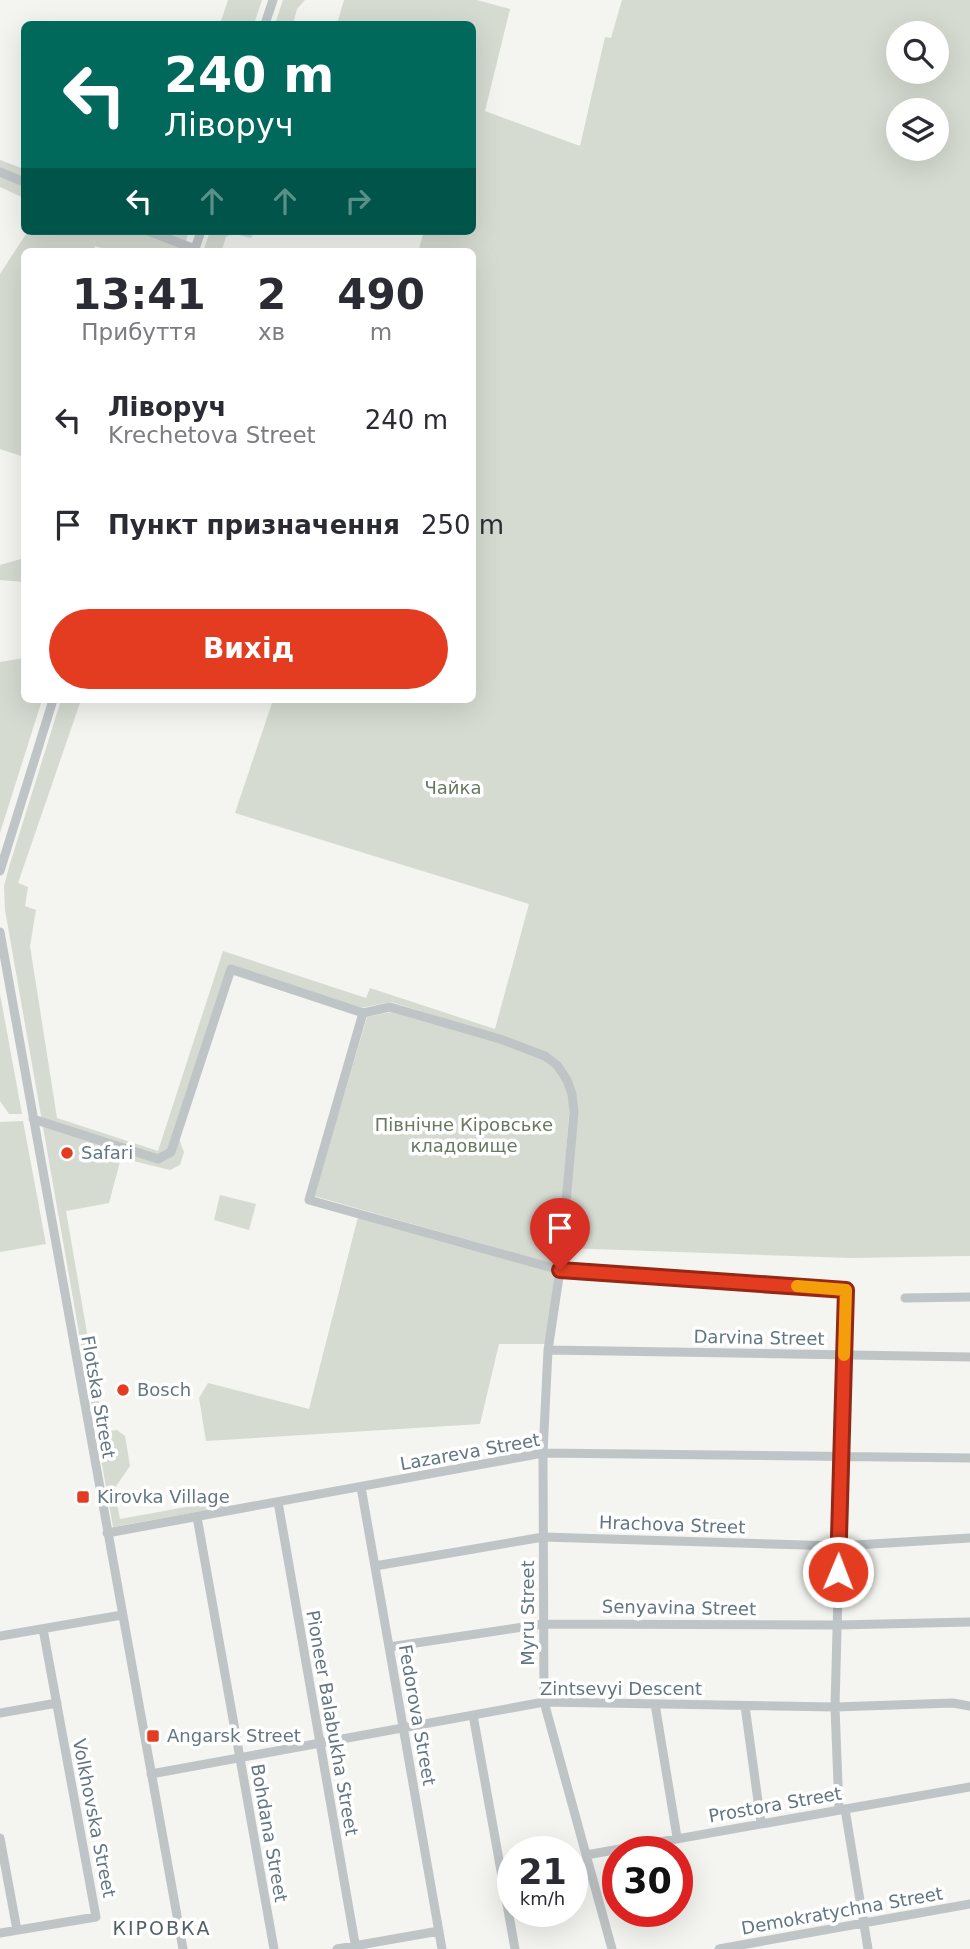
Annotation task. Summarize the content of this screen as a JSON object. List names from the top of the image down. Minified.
{"streets":{"street":["Darvina Street","Flotska Street","Lazareva Street","Hrachova Street","Senyavina Street","Myru Street","Zintsevyi Descent","Fedorova Street","Pioneer Balabukha Street","Prostora Street","Volkhovska Street","Bohdana Street","Demokratychna Street"]},"crossings":[["Darvina Street","Myru Street"],["Flotska Street","Lazareva Street"],["Flotska Street","Zintsevyi Descent"],["Lazareva Street","Myru Street"],["Lazareva Street","Fedorova Street"],["Lazareva Street","Pioneer Balabukha Street"],["Lazareva Street","Bohdana Street"],["Hrachova Street","Myru Street"],["Hrachova Street","Fedorova Street"],["Senyavina Street","Myru Street"],["Senyavina Street","Fedorova Street"],["Myru Street","Zintsevyi Descent"],["Zintsevyi Descent","Fedorova Street"],["Zintsevyi Descent","Pioneer Balabukha Street"],["Zintsevyi Descent","Bohdana Street"]],"districts":["КІРОВКА"],"parks":["Чайка","Північне Кіровське кладовище"],"places":{"other":["Safari","Bosch"],"transit":["Kirovka Village","Angarsk Street"]},"page":{"turn":["240 m","Ліворуч"],"eta":["13:41","Прибуття","2","хв","490","m"],"list":[{"name":"Ліворуч","note":"Krechetova Street","value":"240 m"},{"name":"Пункт призначення","value":"250 m"}],"buttons":"Вихід","speed":"21 km/h","limit":"30"}}
